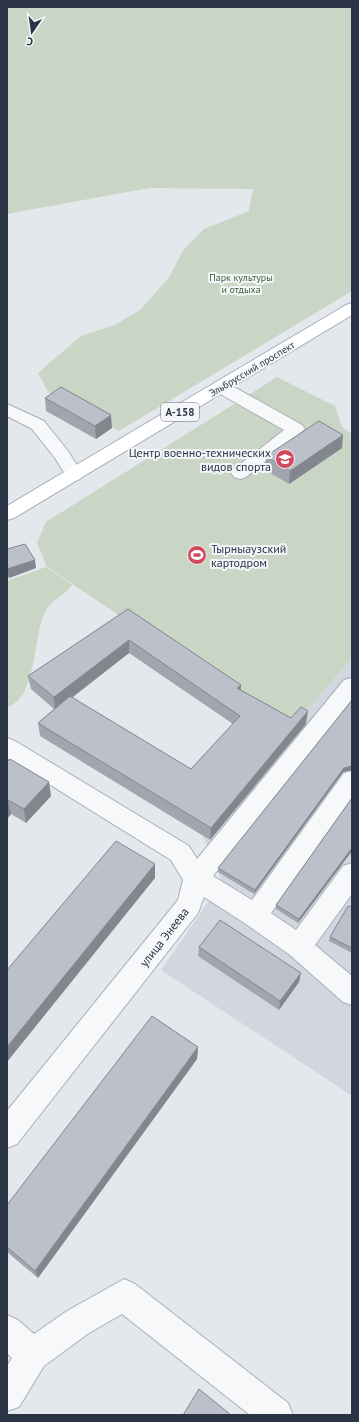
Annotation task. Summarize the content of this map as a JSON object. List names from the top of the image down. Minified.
{"streets":{"main road":["Эльбрусский проспект","А-158"],"street":["улица Энеева"]},"parks":["Парк культуры и отдыха"],"places":{"school or university":["Центр военно-технических видов спорта"],"sports":["Тырныаузский картодром"]},"north":"bottom"}
